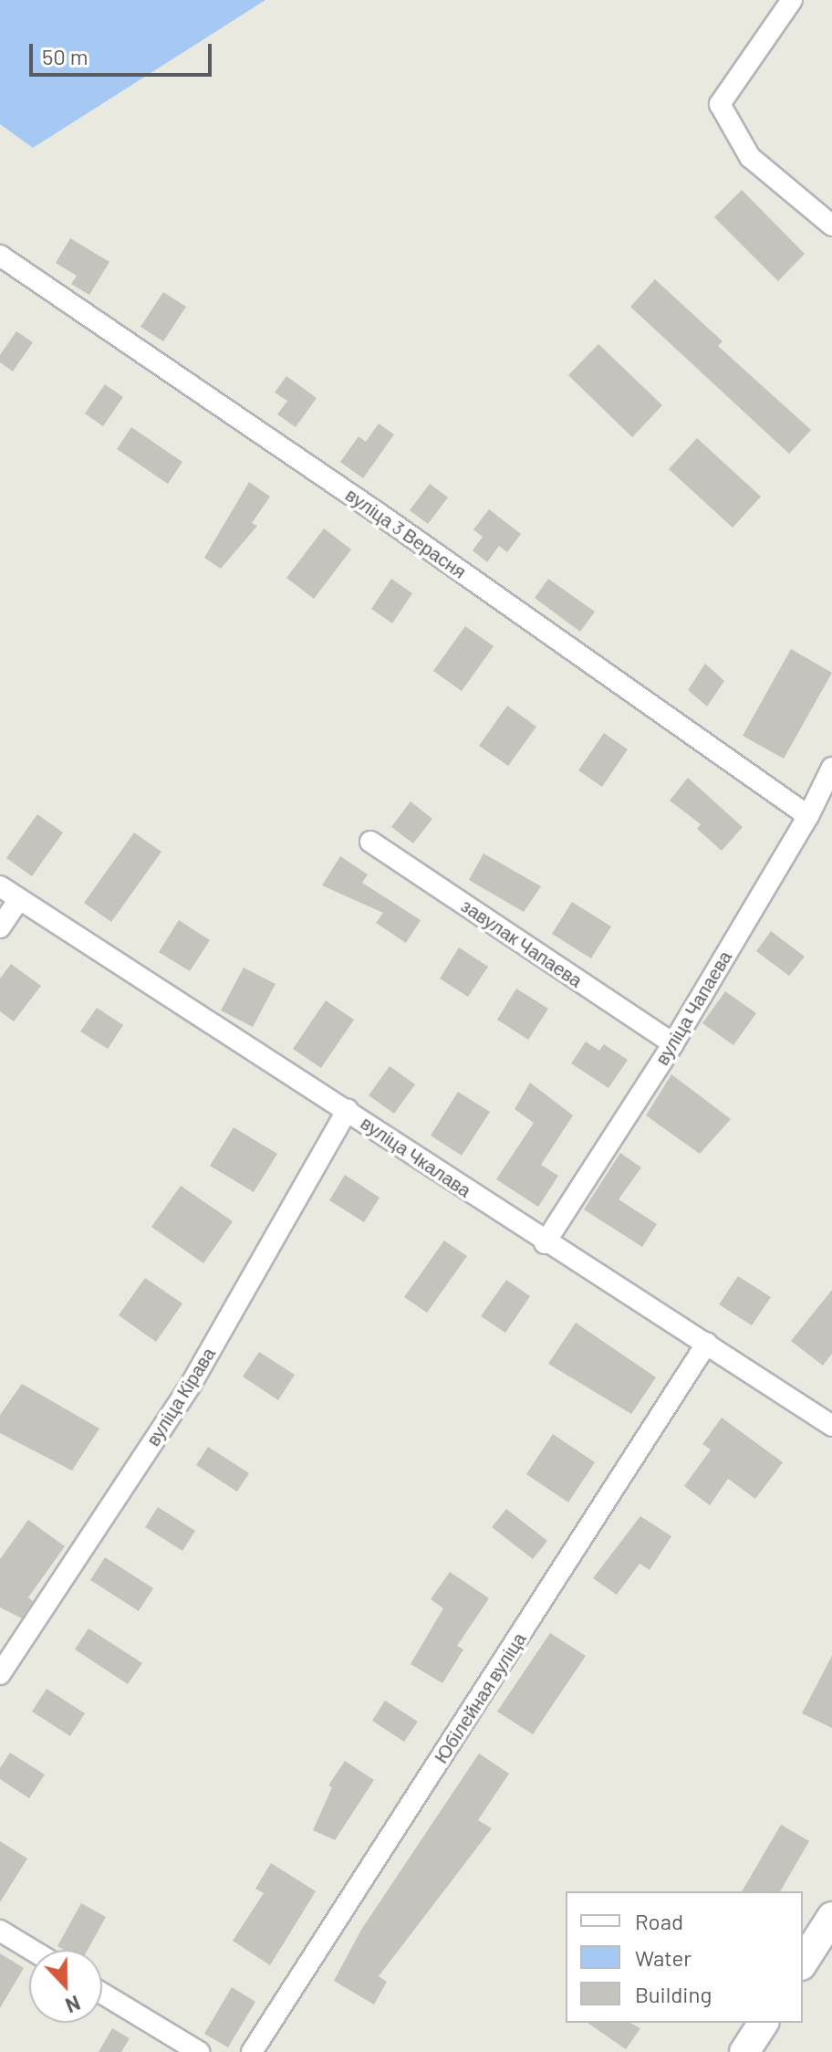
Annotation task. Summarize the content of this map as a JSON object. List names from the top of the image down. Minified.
{"streets":{"street":["вуліца 3 Верасня","завулак Чапаева","вуліца Чапаева","вуліца Чкалава","вуліца Кірава","Юбілейная вуліца"]},"crossings":[["вуліца 3 Верасня","вуліца Чапаева"],["завулак Чапаева","вуліца Чапаева"],["вуліца Чапаева","вуліца Чкалава"],["вуліца Чкалава","вуліца Кірава"],["вуліца Чкалава","Юбілейная вуліца"]],"legend":["Road","Water","Building"],"scale_bar":"50 m","north":"bottom"}
